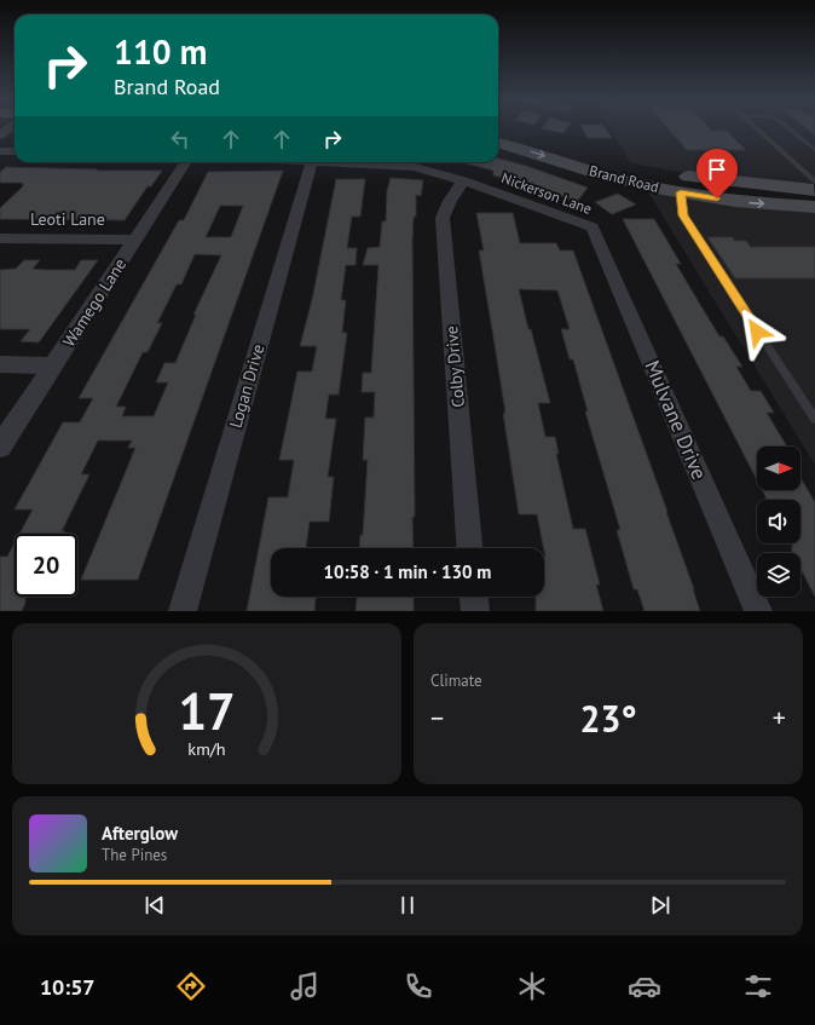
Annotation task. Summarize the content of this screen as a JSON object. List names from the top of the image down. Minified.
{"streets":{"main road":["Brand Road"],"street":["Nickerson Lane","Leoti Lane","Wamego Lane","Colby Drive","Logan Drive","Mulvane Drive"]},"crossings":[["Nickerson Lane","Colby Drive"],["Nickerson Lane","Mulvane Drive"],["Leoti Lane","Wamego Lane"]],"north":"right","page":{"turn":["110 m","Brand Road"],"limit":"20","trip":"10:58 · 1 min · 130 m","tile":"Climate","heat":["−","23°","+"],"song":["Afterglow","The Pines"],"tabs":"10:57","gauge":["17","km/h"]}}
